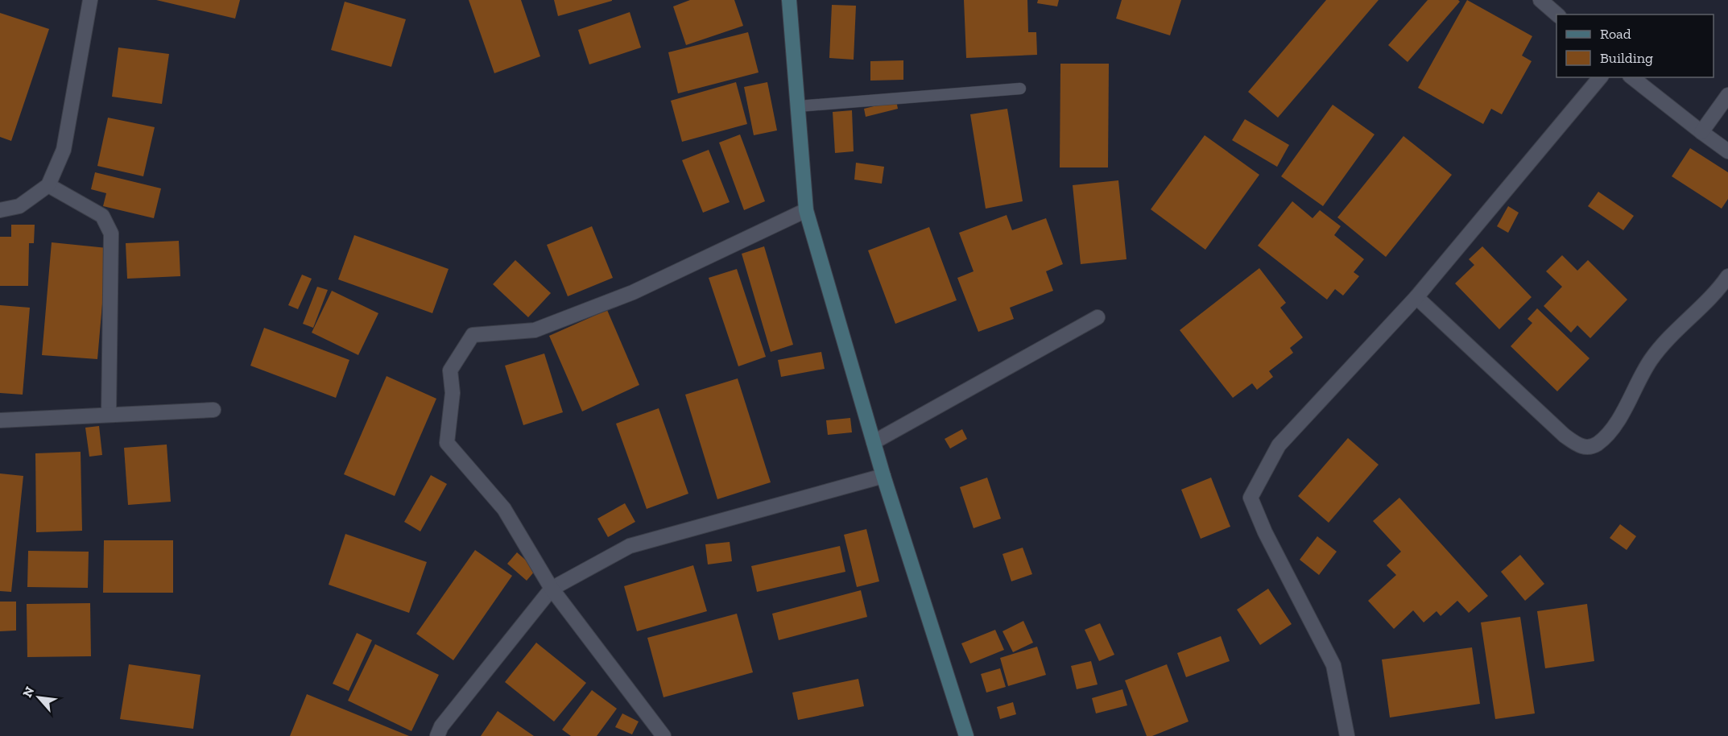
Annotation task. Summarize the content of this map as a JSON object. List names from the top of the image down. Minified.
{"legend":["Road","Building"],"north":"top left"}
